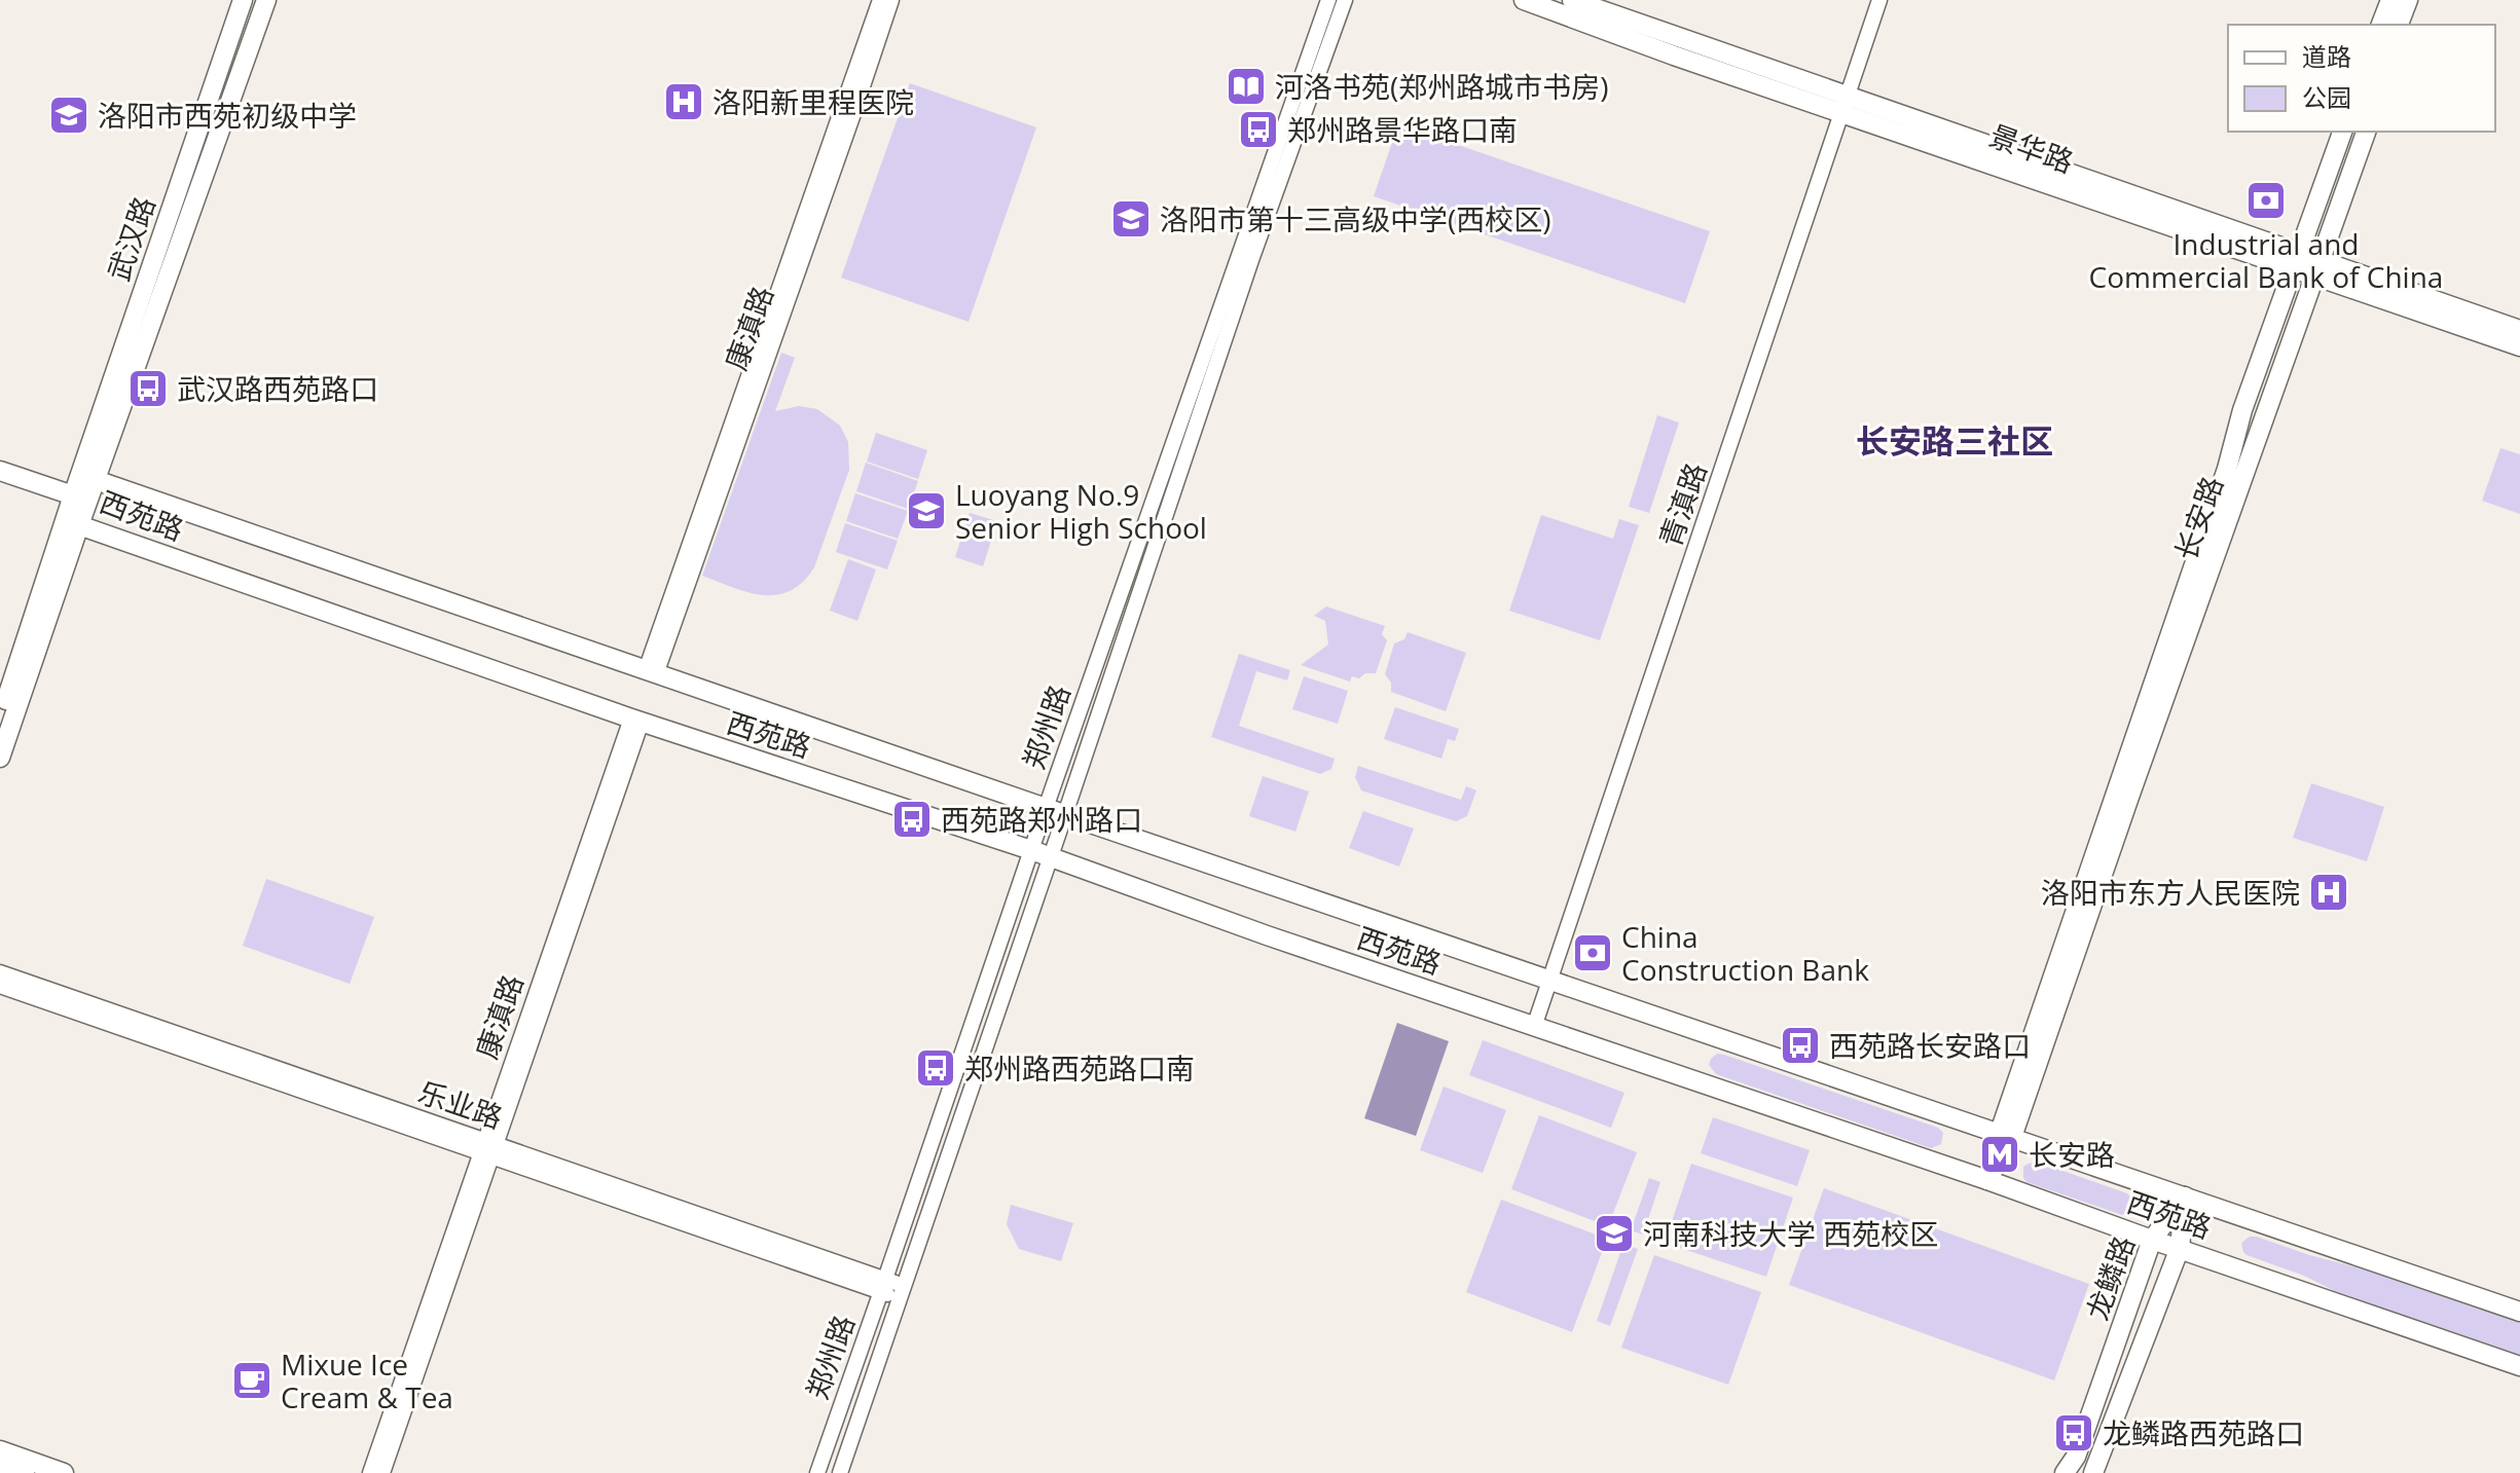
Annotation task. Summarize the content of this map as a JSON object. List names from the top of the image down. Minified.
{"streets":{"main road":["景华路","武汉路","西苑路","长安路","龙鳞路"],"street":["康滇路","青滇路","郑州路","乐业路"]},"crossings":[["景华路","青滇路"],["景华路","长安路"],["武汉路","西苑路"],["康滇路","西苑路"],["康滇路","乐业路"],["青滇路","西苑路"],["西苑路","长安路"],["西苑路","郑州路"],["西苑路","龙鳞路"],["郑州路","乐业路"]],"districts":["长安路三社区"],"places":{"library":["河洛书苑(郑州路城市书房)"],"hospital":["洛阳新里程医院","洛阳市东方人民医院"],"school or university":["洛阳市西苑初级中学","洛阳市第十三高级中学(西校区)","Luoyang No.9 Senior High School","河南科技大学 西苑校区"],"bus stop":["郑州路景华路口南","武汉路西苑路口","西苑路郑州路口","西苑路长安路口","郑州路西苑路口南","龙鳞路西苑路口"],"bank":["Industrial and Commercial Bank of China","China Construction Bank"],"metro station":["长安路"],"cafe":["Mixue Ice Cream & Tea"]},"legend":["道路","公园"]}
